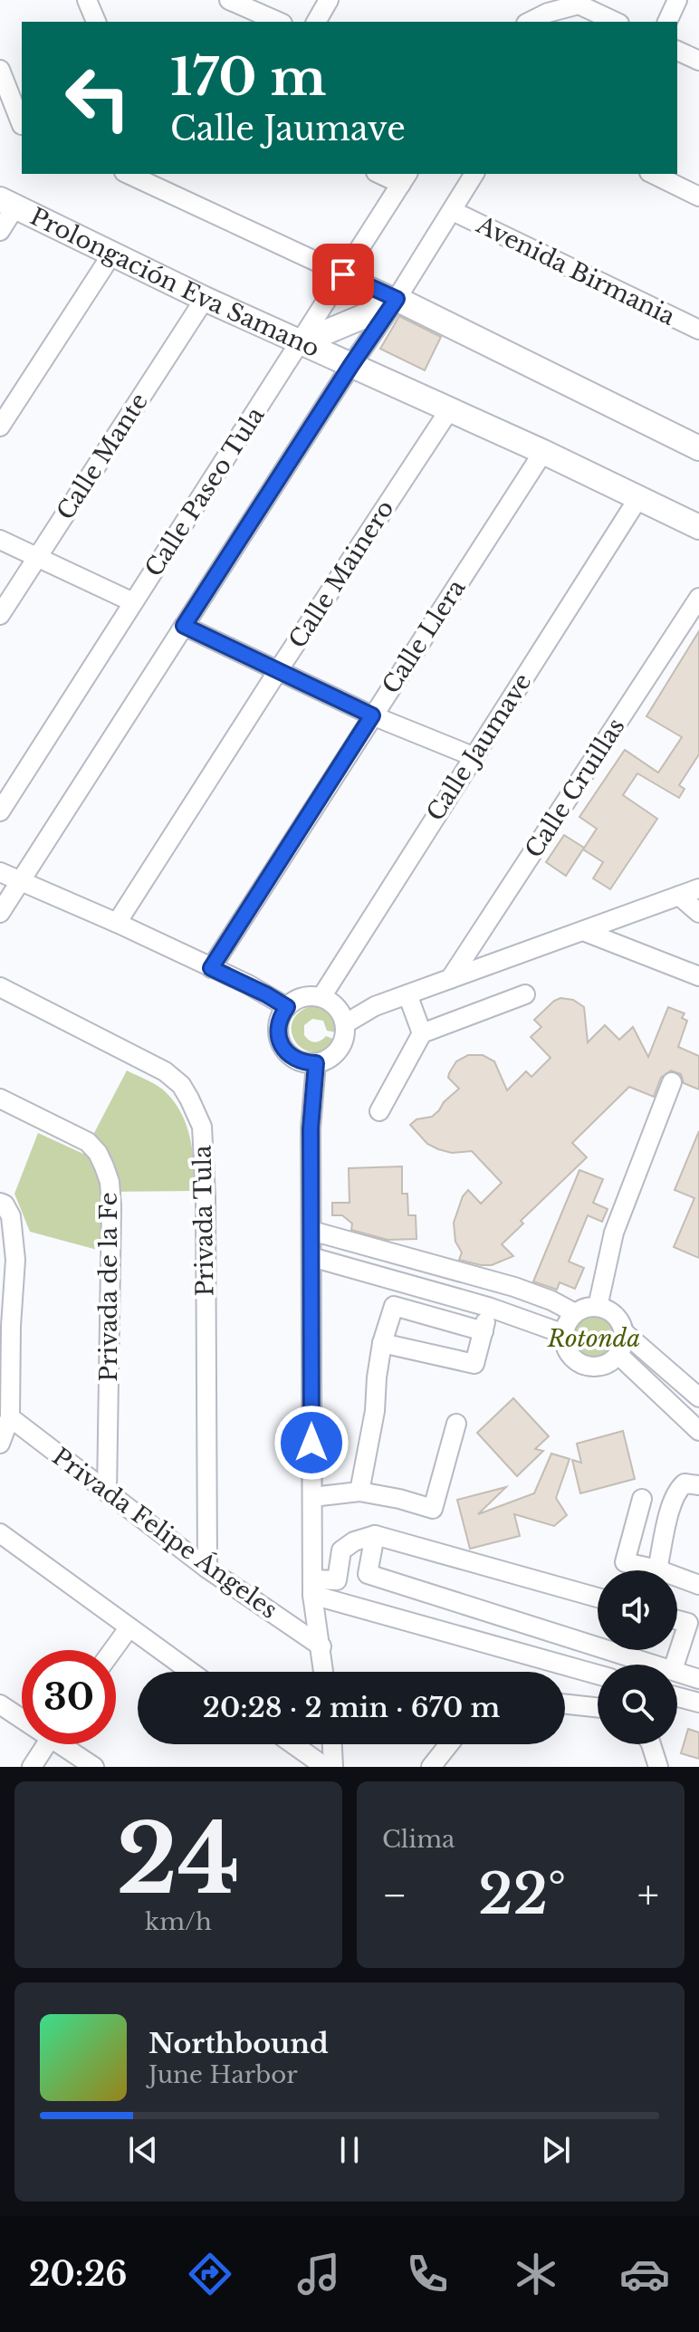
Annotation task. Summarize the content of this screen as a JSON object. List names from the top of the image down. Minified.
{"streets":{"main road":["Prolongación Eva Samano"],"street":["Avenida Birmania","Calle Mante","Calle Paseo Tula","Calle Mainero","Calle Llera","Calle Jaumave","Calle Cruillas","Privada Tula","Privada de la Fe","Privada Felipe Ángeles"]},"crossings":[["Prolongación Eva Samano","Calle Mante"],["Prolongación Eva Samano","Calle Paseo Tula"],["Prolongación Eva Samano","Calle Mainero"],["Prolongación Eva Samano","Calle Llera"],["Prolongación Eva Samano","Calle Jaumave"],["Privada Tula","Privada Felipe Ángeles"],["Privada de la Fe","Privada Felipe Ángeles"]],"parks":["Rotonda"],"page":{"turn":["170 m","Calle Jaumave"],"limit":"30","trip":"20:28 · 2 min · 670 m","tile":[["24","km/h"],"Clima"],"heat":["−","22°","+"],"song":["Northbound","June Harbor"],"tabs":"20:26"}}
